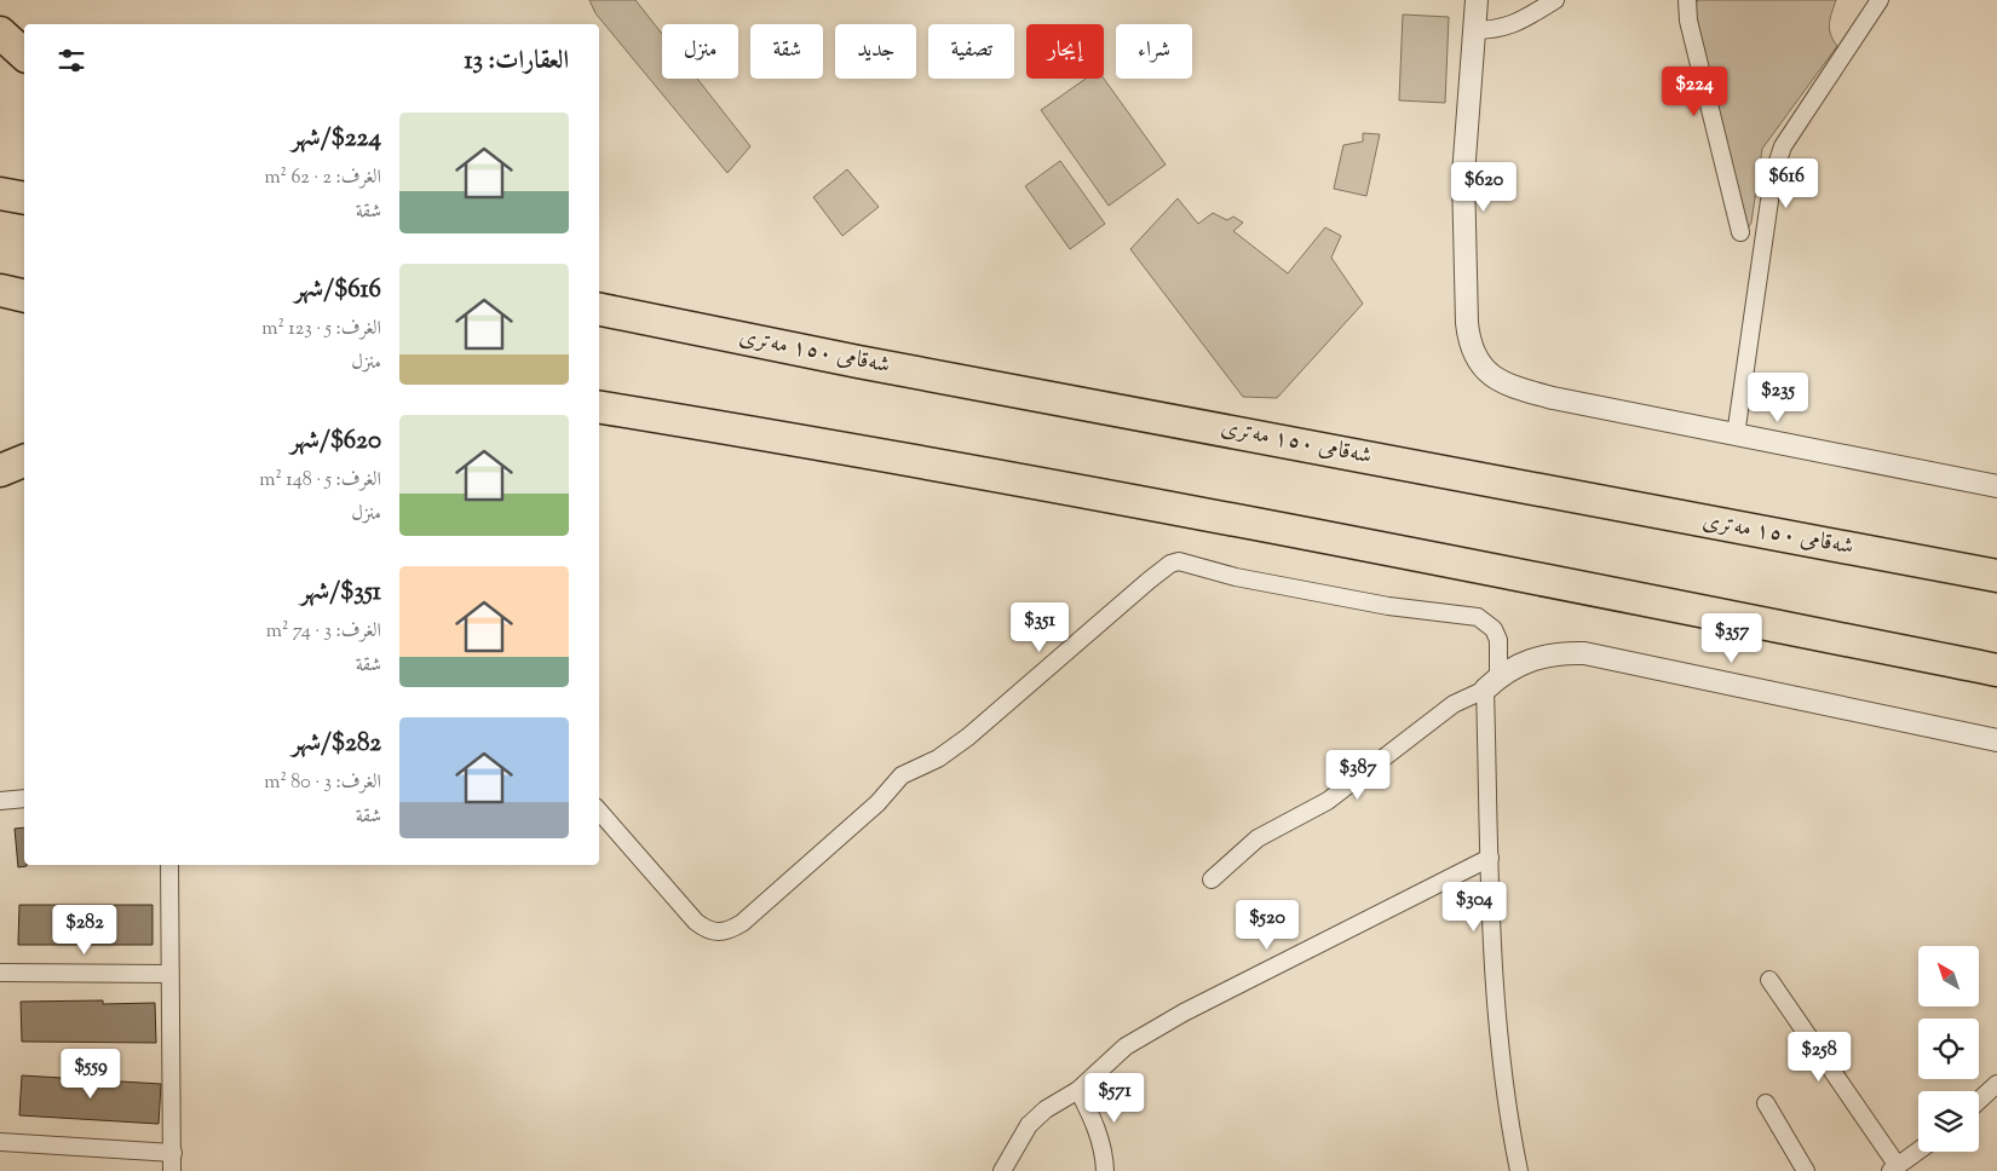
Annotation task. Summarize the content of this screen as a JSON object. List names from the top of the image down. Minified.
{"streets":{"highway":["شەقامی ١٥٠ مەتری"]},"north":"top left","page":{"chip":["شراء","إيجار","تصفية","جديد","شقة","منزل"],"heading":"العقارات: 13","price":["$224","$616","$620","$235","$351","$357","$387","$304","$520","$282","$258","$559","$571"],"list":[{"name":"$224/شهر","note":"الغرف: 2 · 62 m² · شقة"},{"name":"$616/شهر","note":"الغرف: 5 · 123 m² · منزل"},{"name":"$620/شهر","note":"الغرف: 5 · 148 m² · منزل"},{"name":"$351/شهر","note":"الغرف: 3 · 74 m² · شقة"},{"name":"$282/شهر","note":"الغرف: 3 · 80 m² · شقة"}]}}
